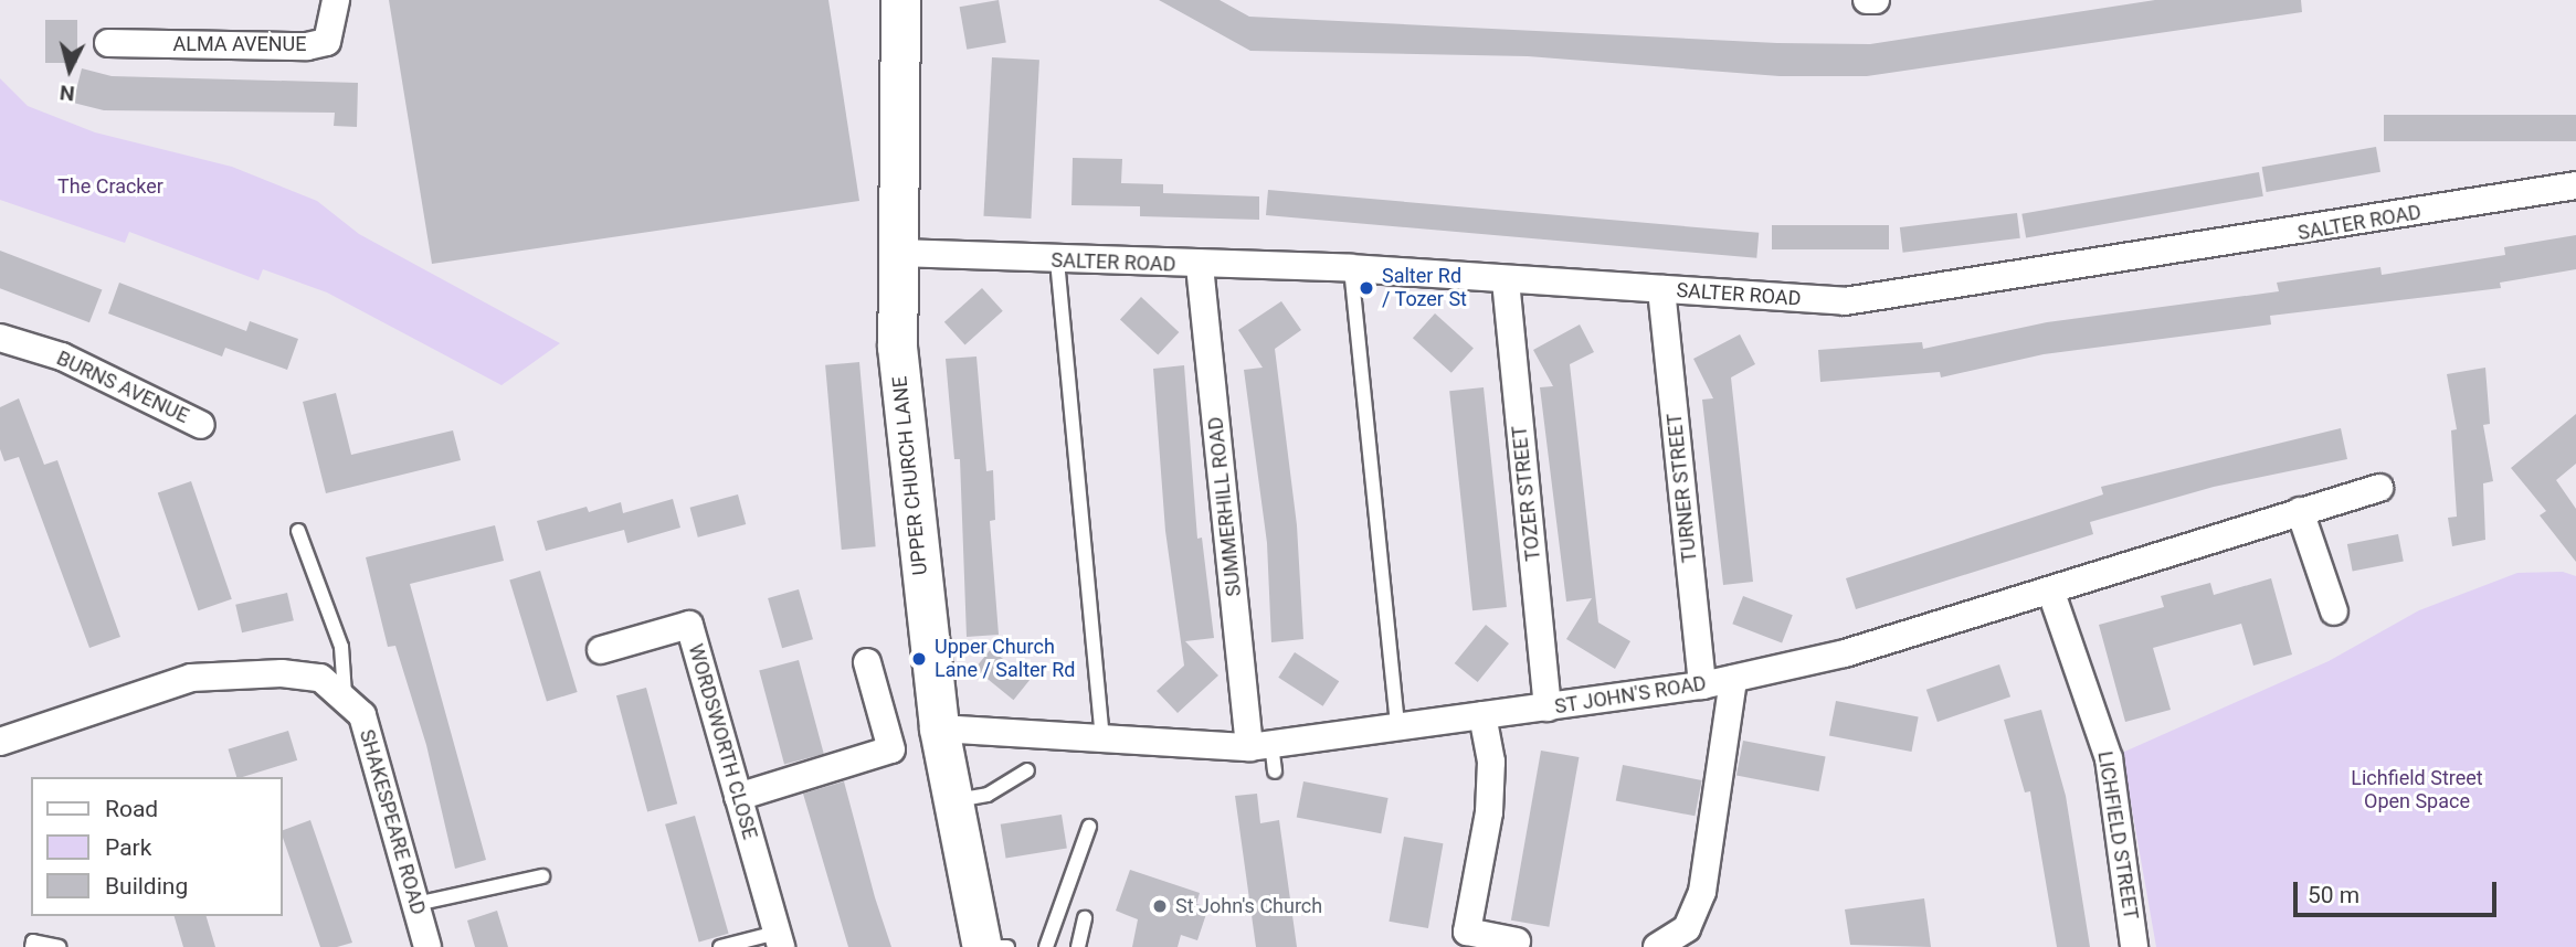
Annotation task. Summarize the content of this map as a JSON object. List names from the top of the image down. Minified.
{"streets":{"main road":["UPPER CHURCH LANE"],"street":["ALMA AVENUE","SALTER ROAD","BURNS AVENUE","TURNER STREET","TOZER STREET","SUMMERHILL ROAD","ST JOHN'S ROAD","WORDSWORTH CLOSE","SHAKESPEARE ROAD","LICHFIELD STREET"]},"crossings":[["SALTER ROAD","UPPER CHURCH LANE"],["SALTER ROAD","TURNER STREET"],["SALTER ROAD","TOZER STREET"],["SALTER ROAD","SUMMERHILL ROAD"],["UPPER CHURCH LANE","ST JOHN'S ROAD"],["TURNER STREET","ST JOHN'S ROAD"],["TOZER STREET","ST JOHN'S ROAD"],["SUMMERHILL ROAD","ST JOHN'S ROAD"],["ST JOHN'S ROAD","LICHFIELD STREET"]],"parks":["The Cracker","Lichfield Street Open Space"],"places":["Salter Rd / Tozer St","Upper Church Lane / Salter Rd","St John's Church"],"legend":["Road","Park","Building"],"scale_bar":"50 m","north":"bottom"}
